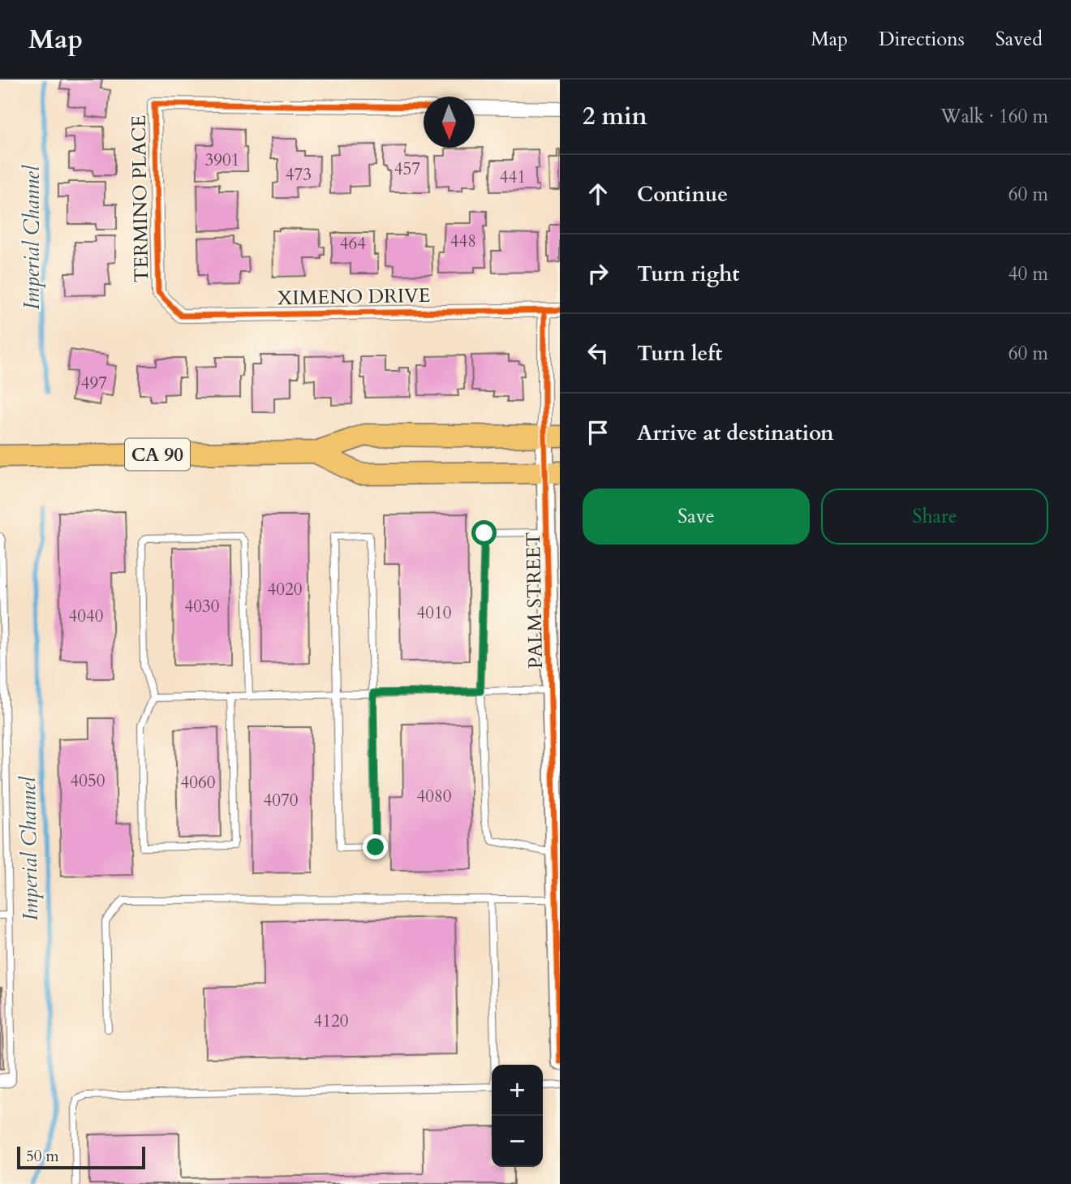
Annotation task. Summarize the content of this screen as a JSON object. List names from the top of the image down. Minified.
{"streets":{"main road":["CA 90"],"street":["TERMINO PLACE","XIMENO DRIVE","PALM STREET"]},"crossings":[["TERMINO PLACE","XIMENO DRIVE"],["XIMENO DRIVE","PALM STREET"],["CA 90","PALM STREET"]],"water":["Imperial Channel"],"house_numbers":["3901","457","473","441","448","464","497","4020","4030","4010","4040","4050","4060","4080","4070","4120"],"scale_bar":"50 m","north":"bottom","page":{"header":"Map","nav":["Map","Directions","Saved"],"heading":["2 min","Walk · 160 m"],"list":[["Continue","60 m"],["Turn right","40 m"],["Turn left","60 m"],"Arrive at destination"],"buttons":["Save","Share"],"map_buttons":["+","−"],"scale":"50 m"}}
